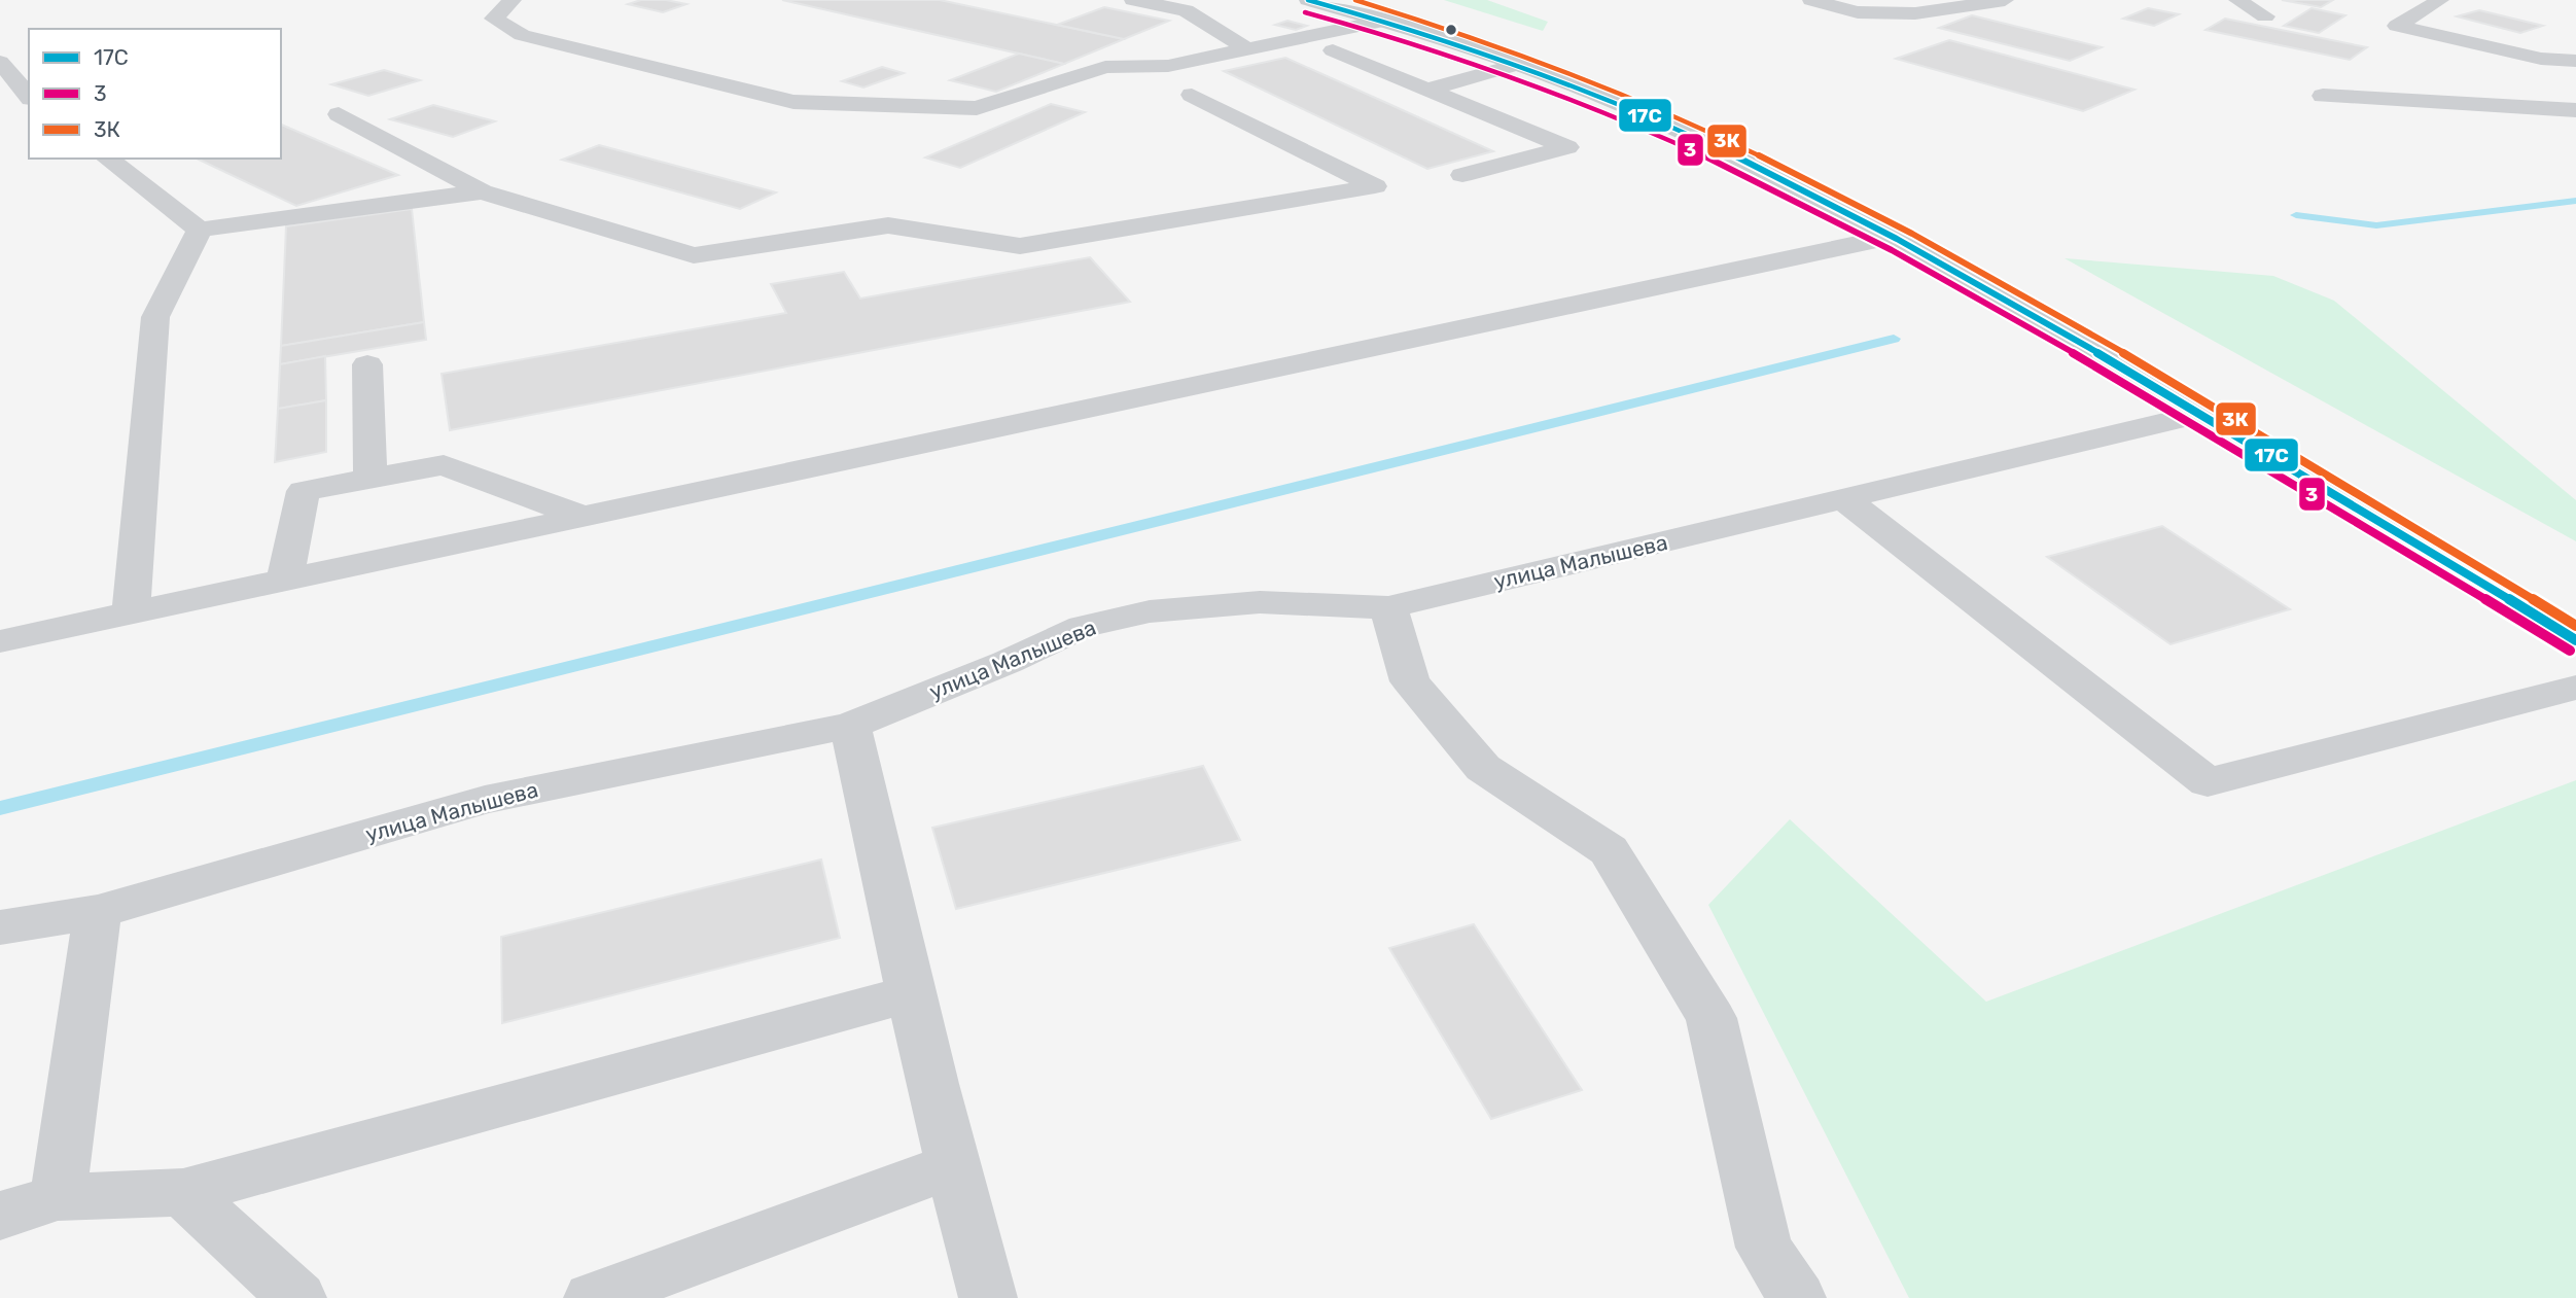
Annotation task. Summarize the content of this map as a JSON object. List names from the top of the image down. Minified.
{"streets":{"street":["улица Малышева"]},"lines":["transit line 17С","transit line 3К","transit line 3"],"legend":["17С","3","3К"]}
